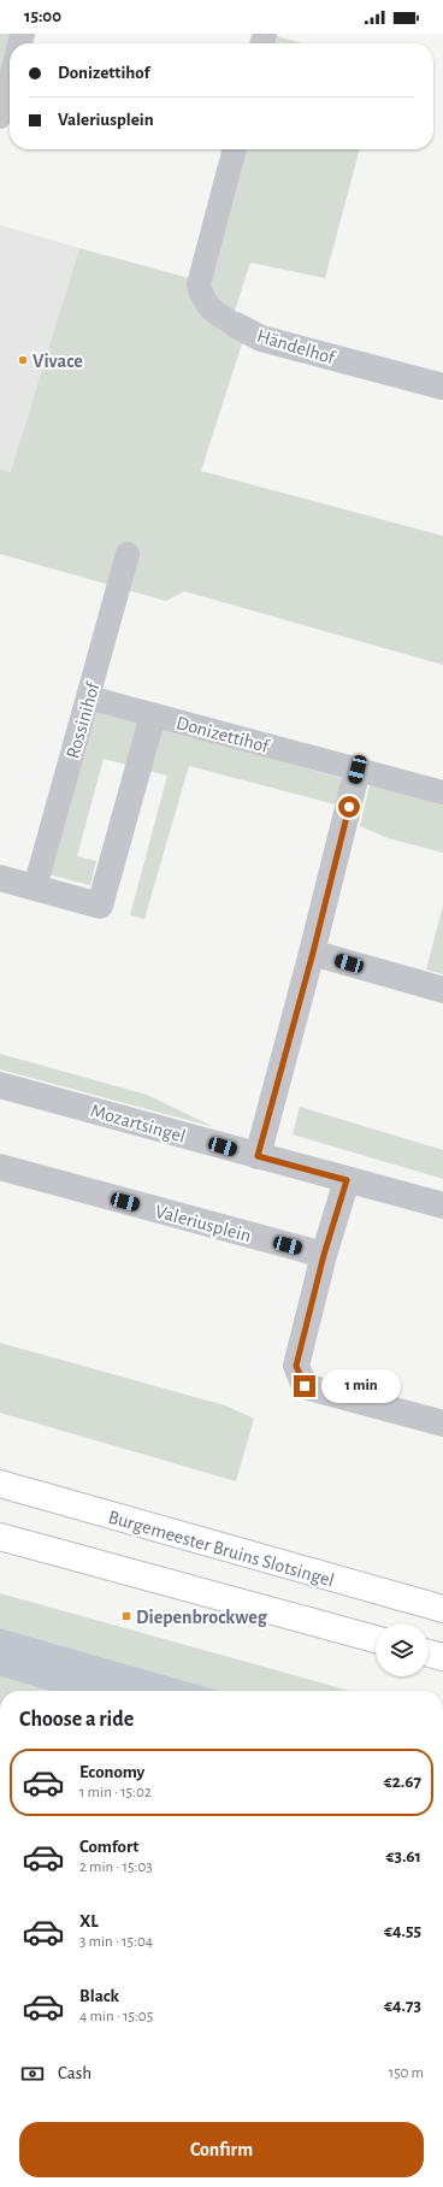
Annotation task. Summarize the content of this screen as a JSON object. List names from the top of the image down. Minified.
{"streets":{"main road":["Burgemeester Bruins Slotsingel"],"street":["Händelhof","Rossinihof","Donizettihof","Mozartsingel","Valeriusplein"]},"crossings":[["Rossinihof","Donizettihof"]],"places":{"other":["Vivace"],"transit":["Diepenbrockweg"]},"page":{"status":"15:00","banner":["Donizettihof","Valeriusplein"],"bubble":"1 min","heading":"Choose a ride","list":[{"name":"Economy","note":"1 min · 15:02","value":"€2.67"},{"name":"Comfort","note":"2 min · 15:03","value":"€3.61"},{"name":"XL","note":"3 min · 15:04","value":"€4.55"},{"name":"Black","note":"4 min · 15:05","value":"€4.73"}],"pay":["Cash","150 m"],"buttons":"Confirm"}}
